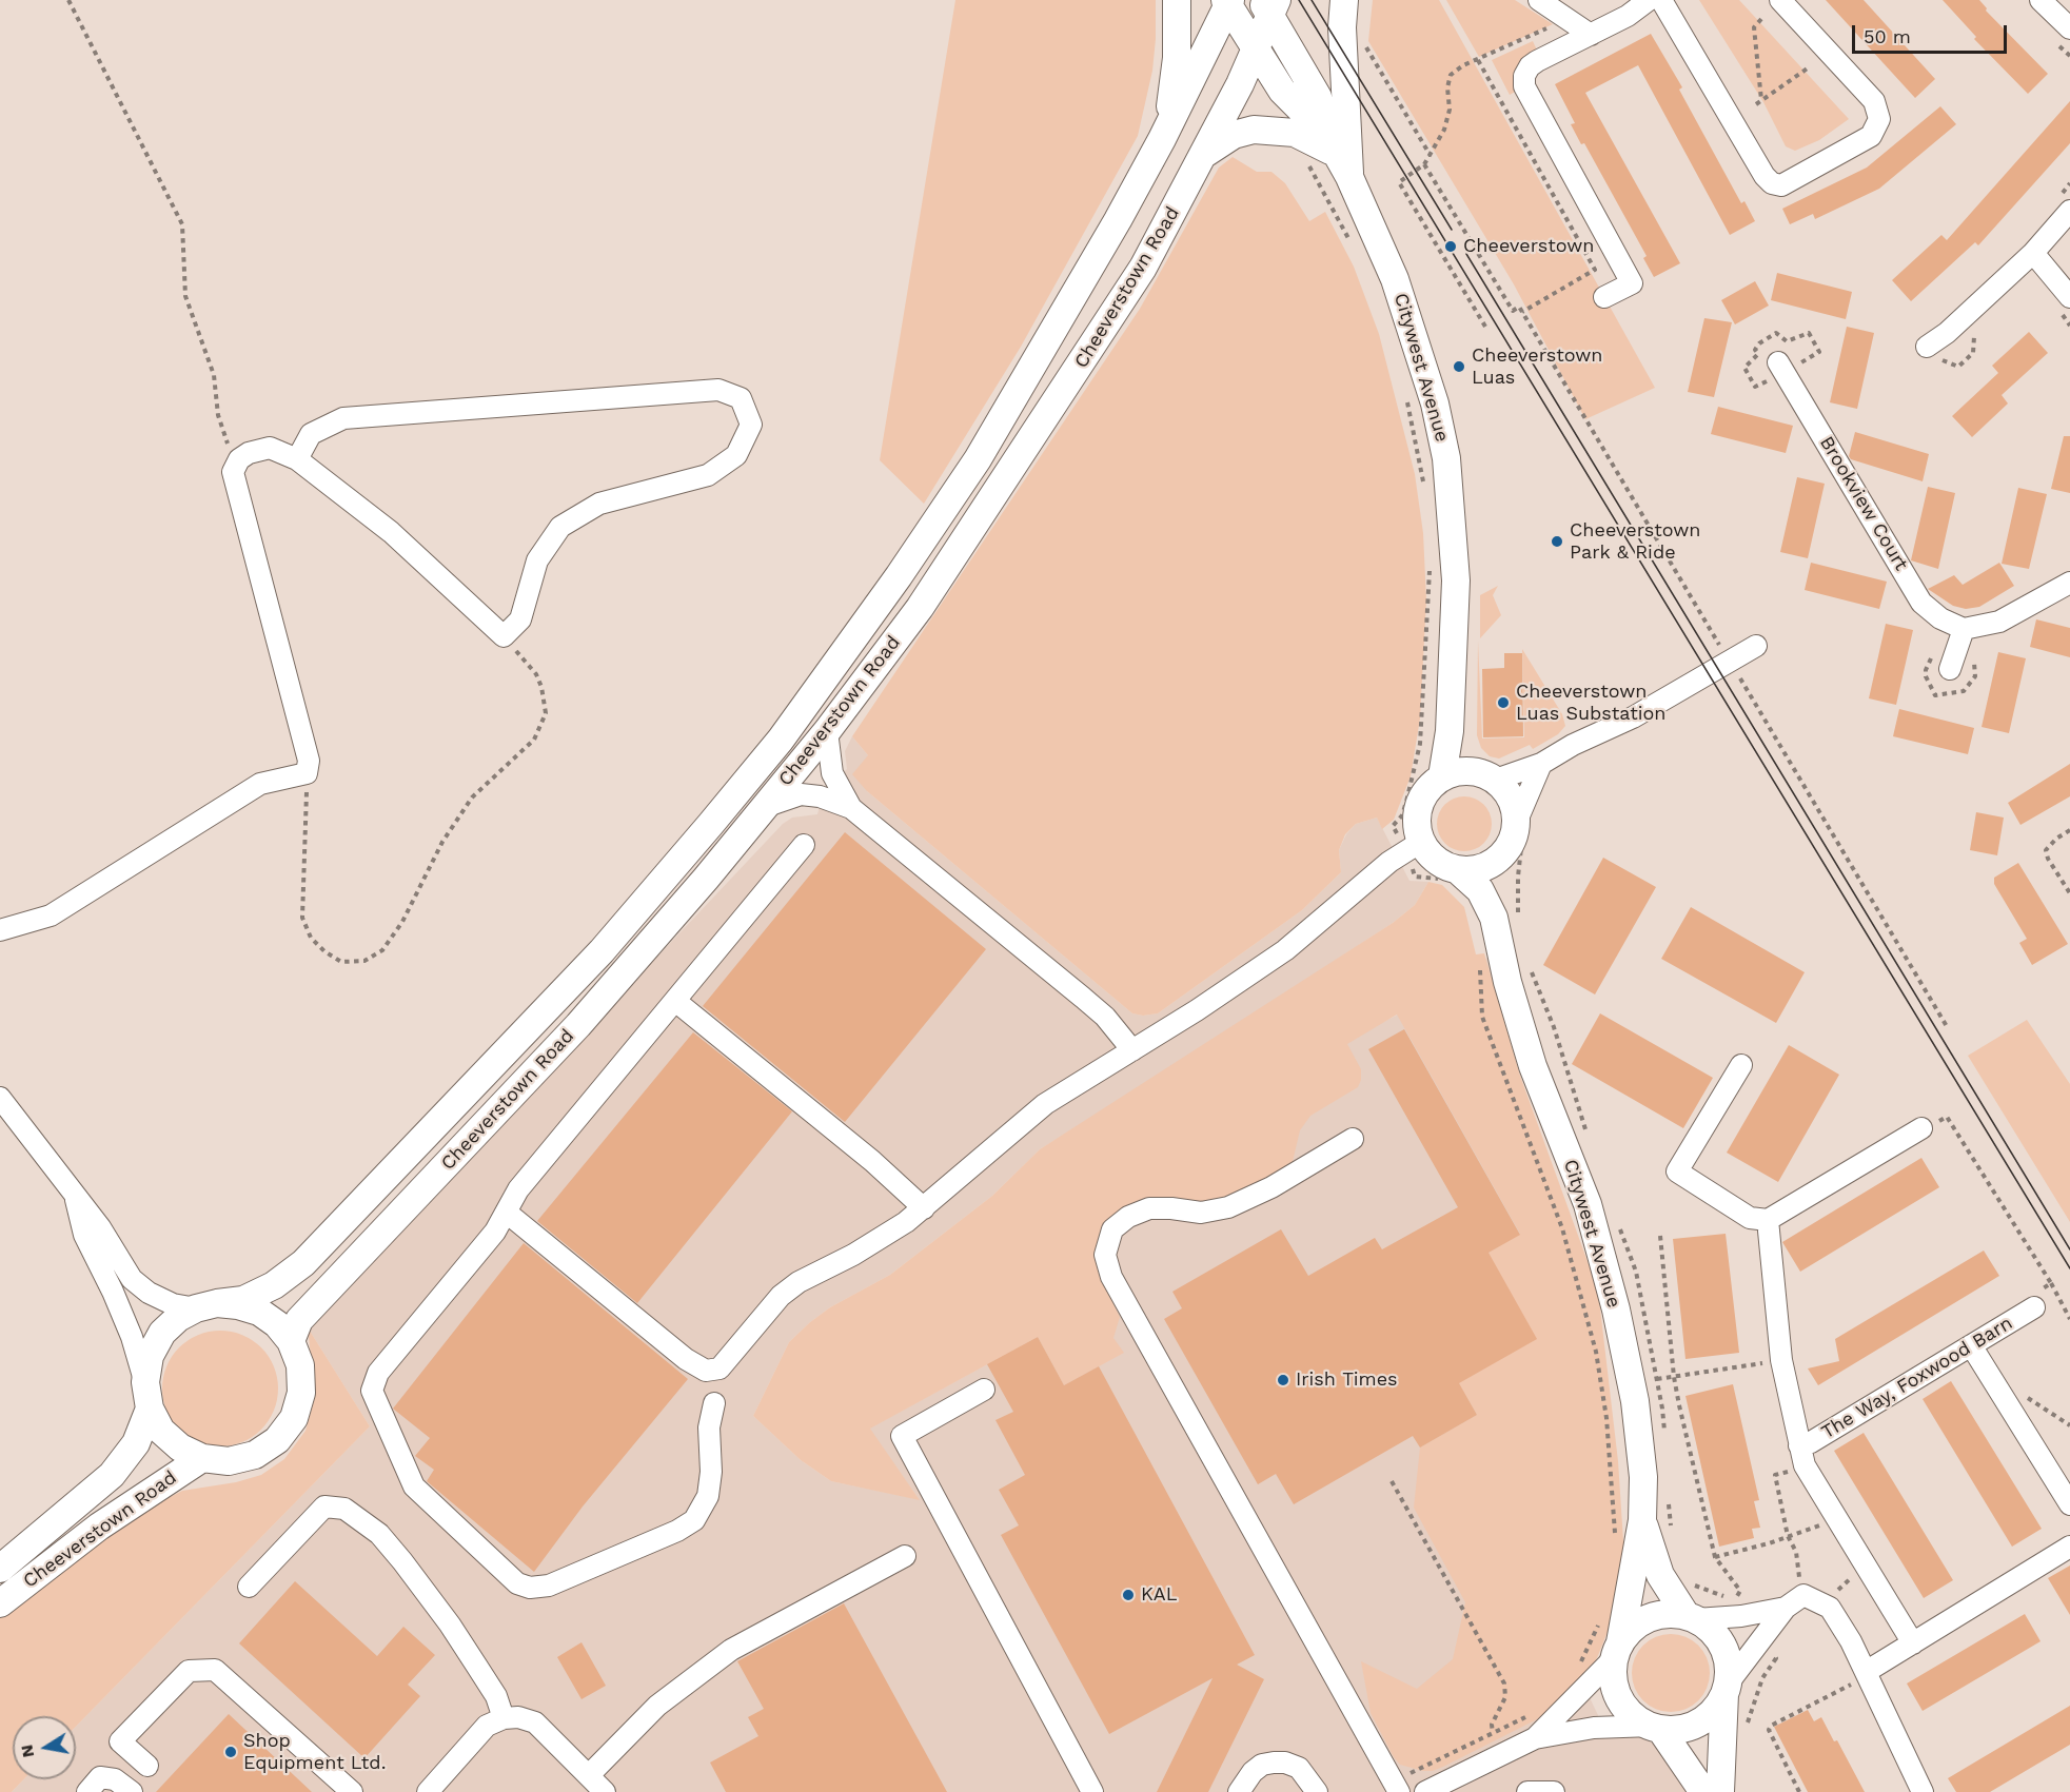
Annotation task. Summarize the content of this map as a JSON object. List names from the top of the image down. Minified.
{"streets":{"main road":["Cheeverstown Road","Citywest Avenue"],"street":["Brookview Court","The Way, Foxwood Barn"]},"crossings":[["Cheeverstown Road","Citywest Avenue"]],"places":["Cheeverstown","Cheeverstown Luas","Cheeverstown Park & Ride","Cheeverstown Luas Substation","Irish Times","KAL","Shop Equipment Ltd."],"scale_bar":"50 m","north":"left"}
